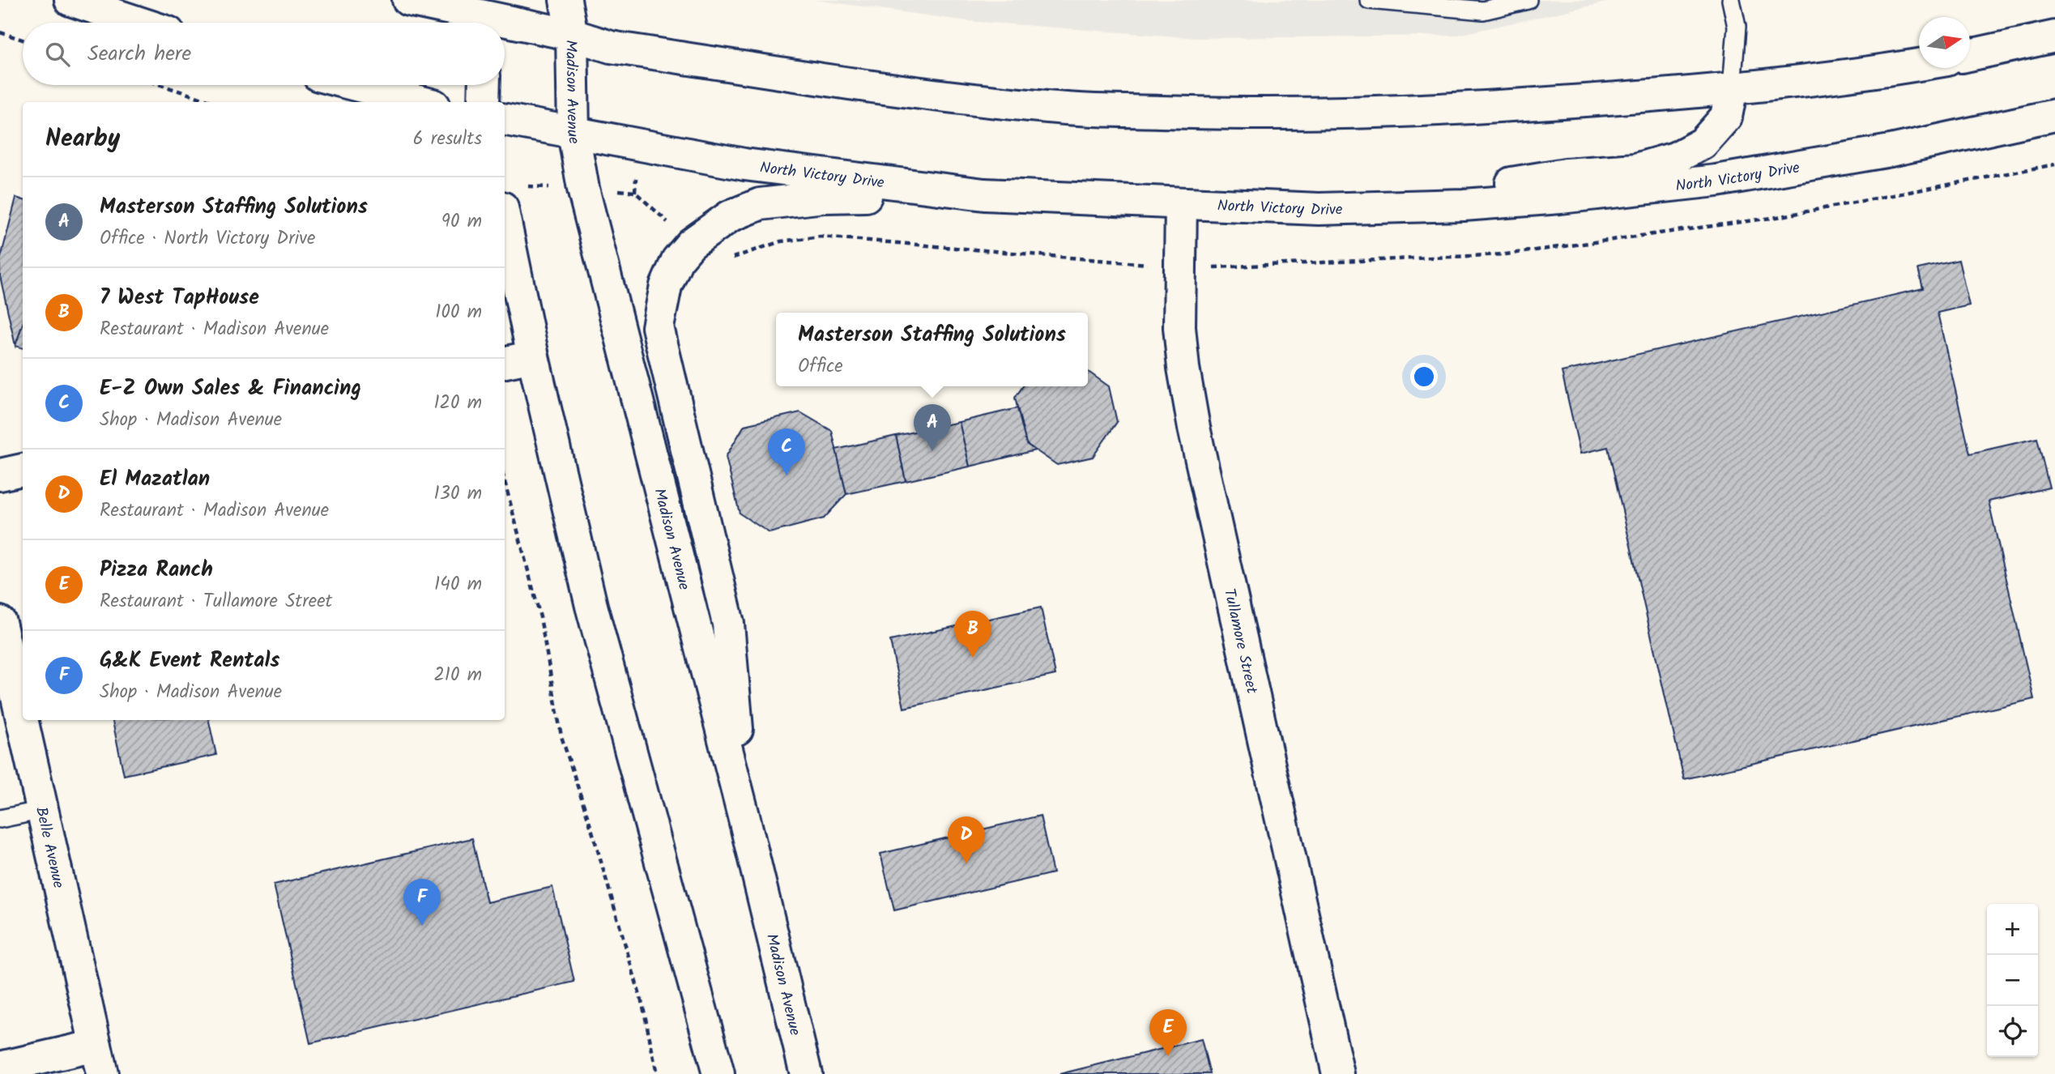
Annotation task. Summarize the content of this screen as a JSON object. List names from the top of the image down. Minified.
{"streets":{"main road":["Madison Avenue","North Victory Drive","Tullamore Street","Belle Avenue"]},"crossings":[["Madison Avenue","North Victory Drive"],["North Victory Drive","Tullamore Street"]],"north":"right","page":{"search":"Search here","heading":["Nearby","6 results"],"list":[{"mark":"A","name":"Masterson Staffing Solutions","note":"Office · North Victory Drive","value":"90 m"},{"mark":"B","name":"7 West TapHouse","note":"Restaurant · Madison Avenue","value":"100 m"},{"mark":"C","name":"E-Z Own Sales & Financing","note":"Shop · Madison Avenue","value":"120 m"},{"mark":"D","name":"El Mazatlan","note":"Restaurant · Madison Avenue","value":"130 m"},{"mark":"E","name":"Pizza Ranch","note":"Restaurant · Tullamore Street","value":"140 m"},{"mark":"F","name":"G&K Event Rentals","note":"Shop · Madison Avenue","value":"210 m"}],"popup":["Masterson Staffing Solutions","Office"],"pins":["A","C","B","D","F","E"],"map_buttons":["+","−"]}}
